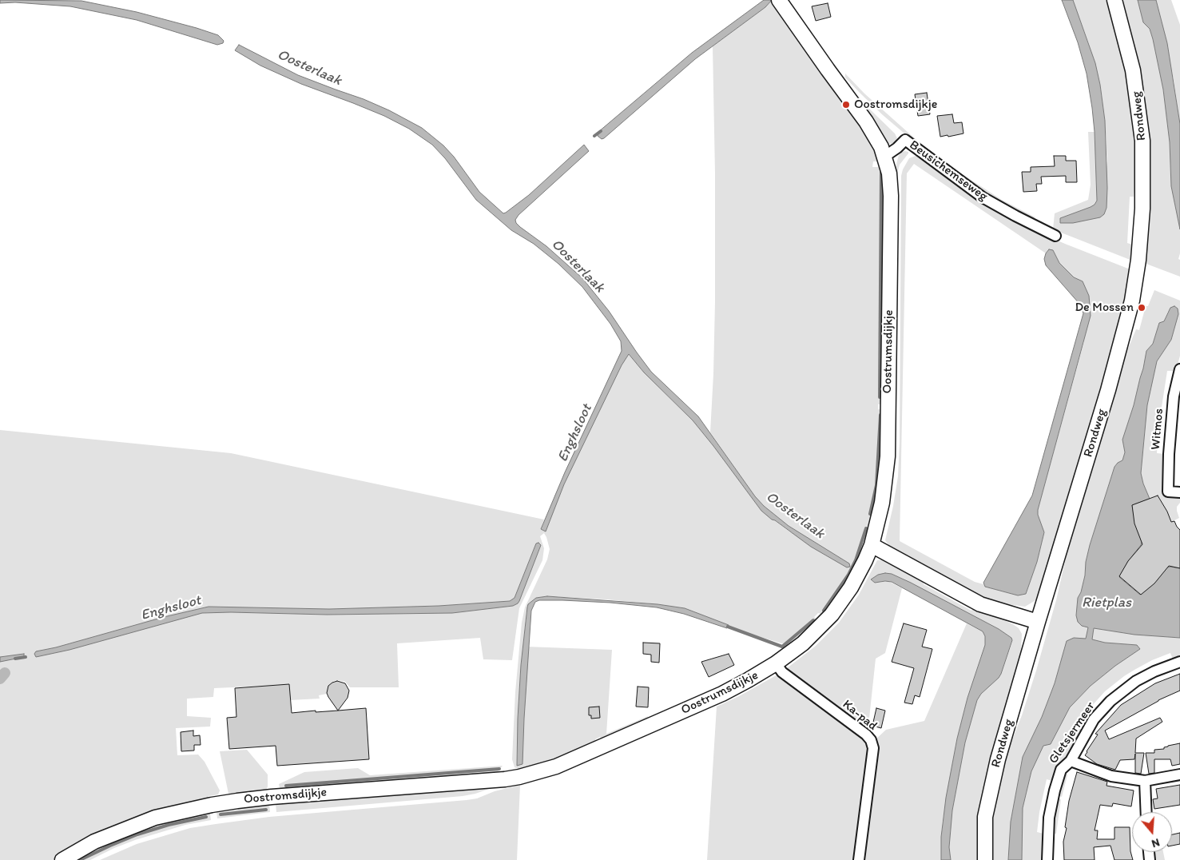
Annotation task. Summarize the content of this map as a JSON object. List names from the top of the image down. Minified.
{"streets":{"street":["Rondweg","Beusichemseweg","Oostrumsdijkje","Witmos","Ka-pad","Gletsjermeer","Oostromsdijkje"]},"crossings":[["Beusichemseweg","Oostrumsdijkje"],["Oostrumsdijkje","Ka-pad"],["Oostrumsdijkje","Oostromsdijkje"]],"water":["Oosterlaak","Enghsloot","Rietplas"],"places":["Oostromsdijkje","De Mossen"],"north":"bottom"}
